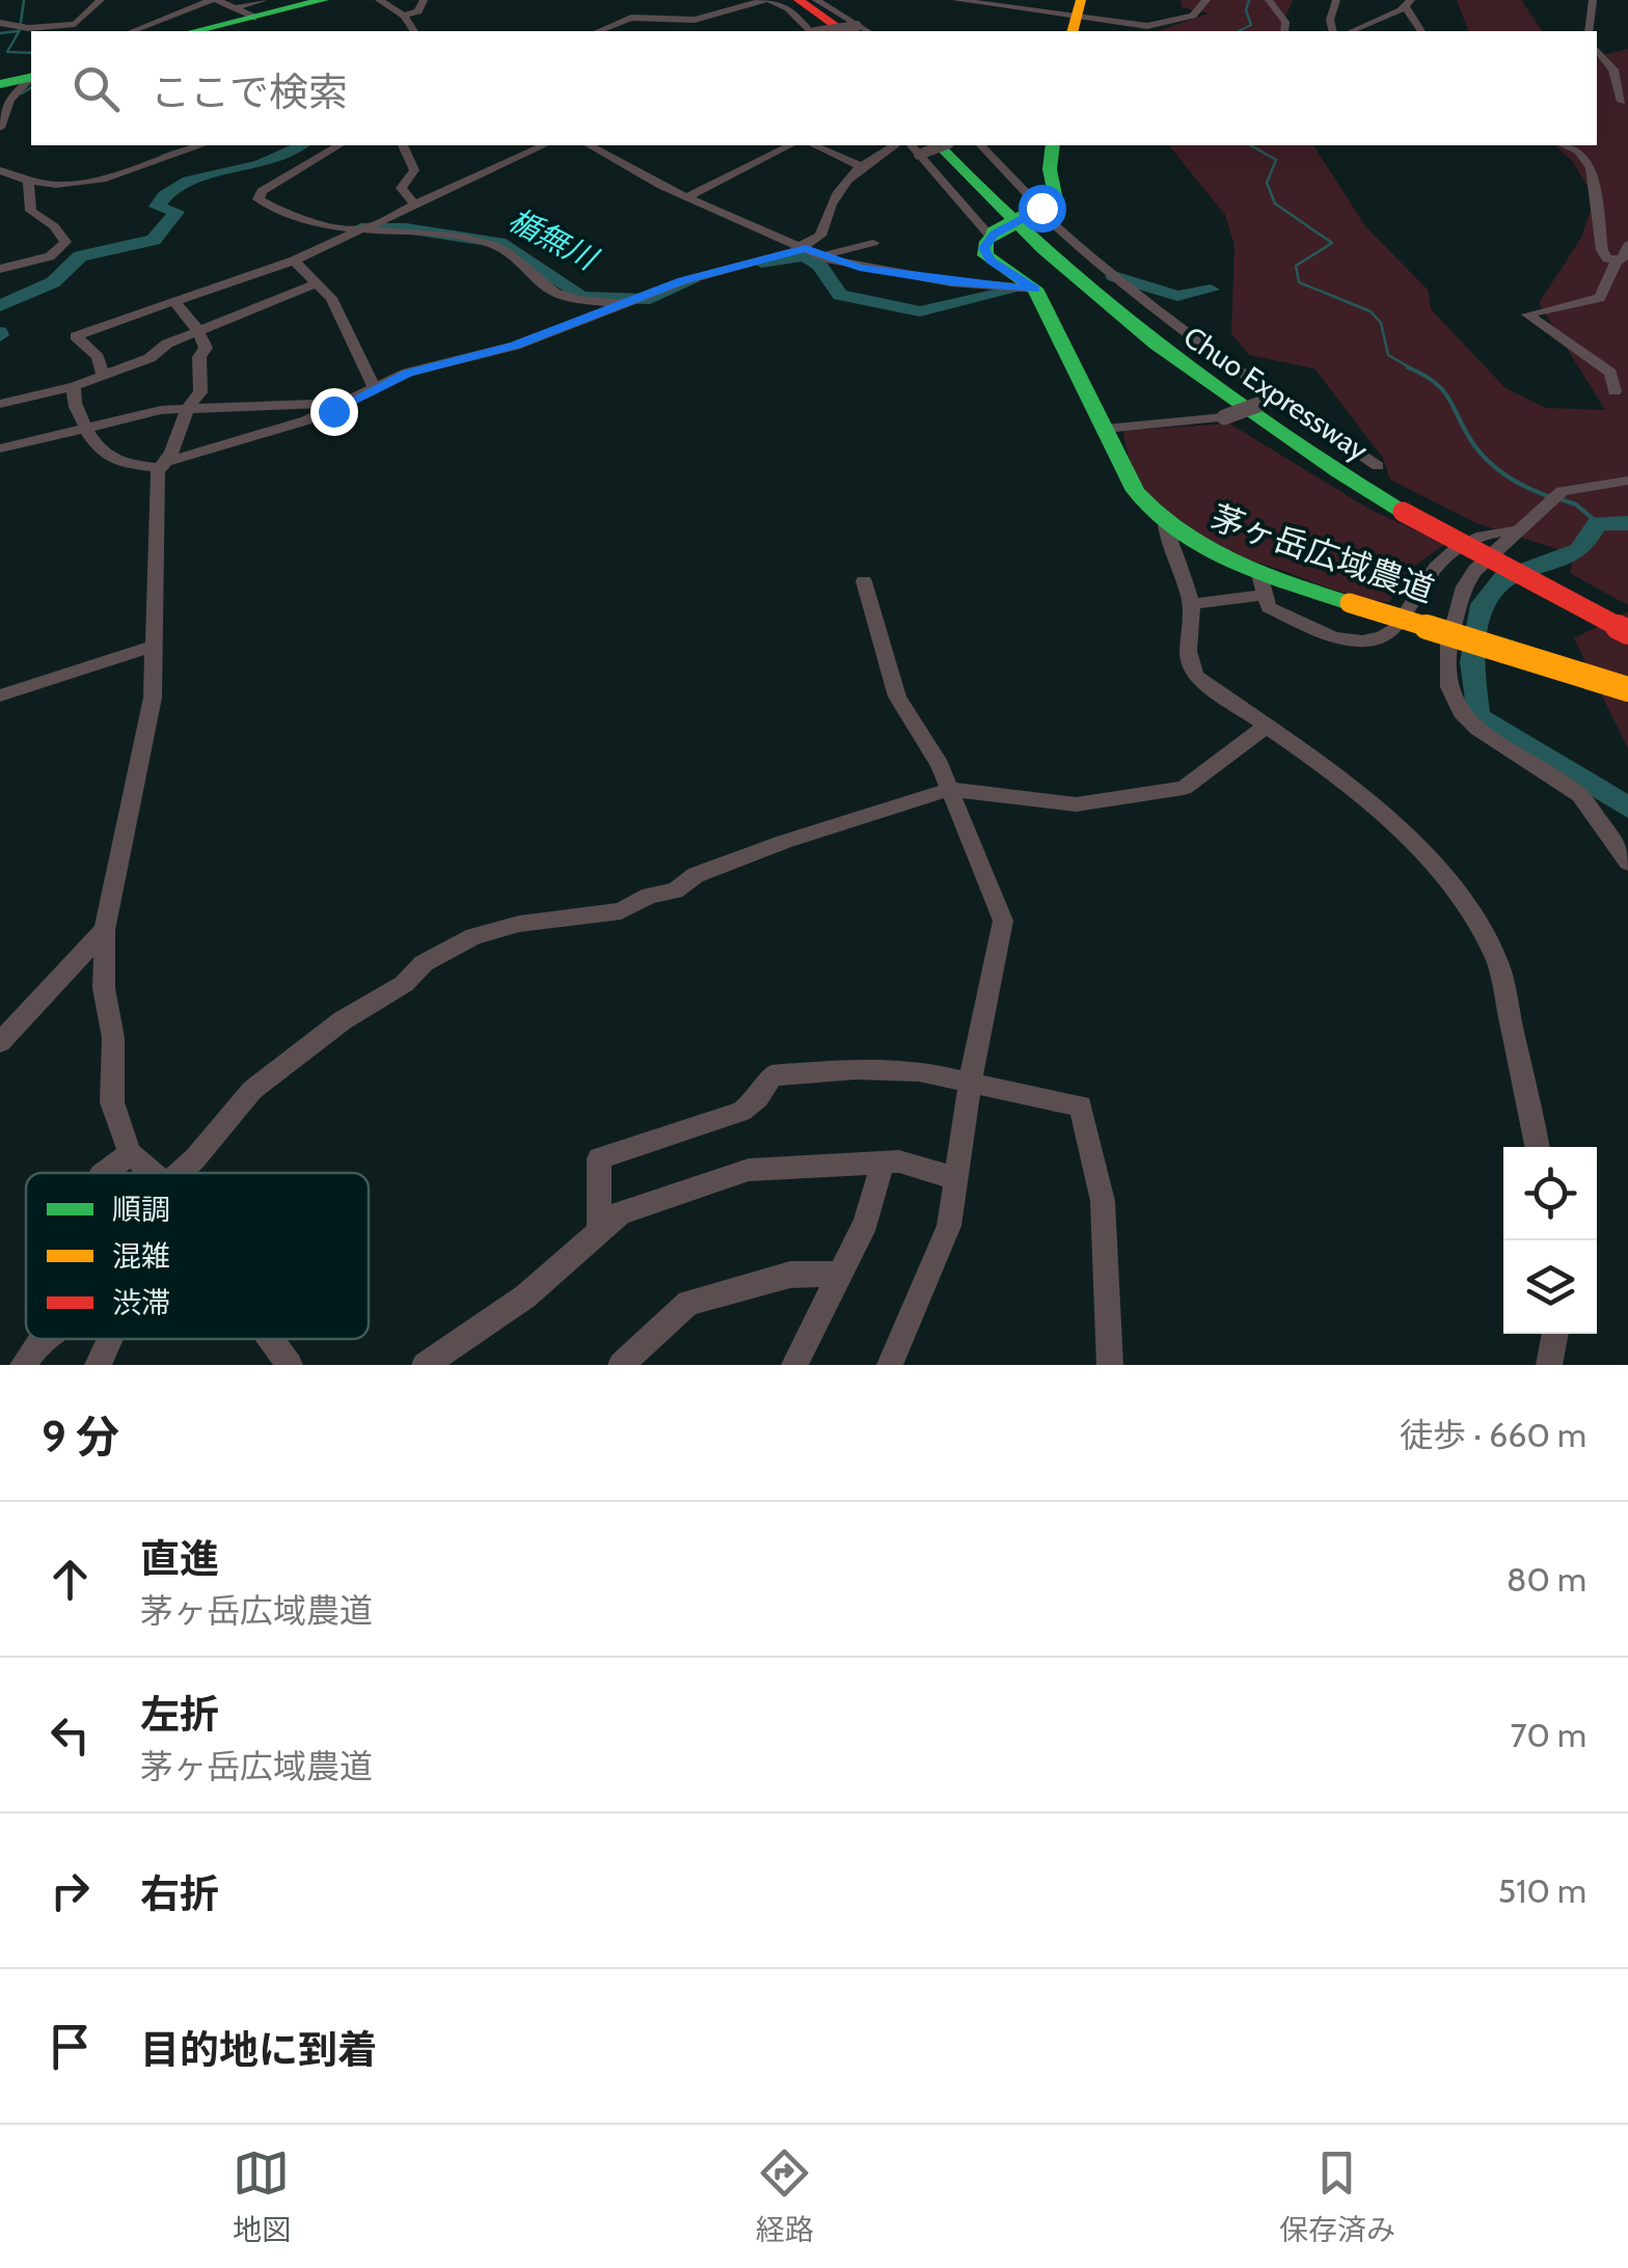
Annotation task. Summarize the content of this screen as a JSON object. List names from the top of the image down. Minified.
{"streets":{"main road":["Chuo Expressway","茅ヶ岳広域農道"]},"water":["楯無川"],"legend":["順調","混雑","渋滞"],"page":{"search":"ここで検索","heading":["9 分","徒歩 · 660 m"],"list":[["直進","茅ヶ岳広域農道","80 m"],["左折","茅ヶ岳広域農道","70 m"],["右折","510 m"],"目的地に到着"],"nav":["地図","経路","保存済み"]}}
